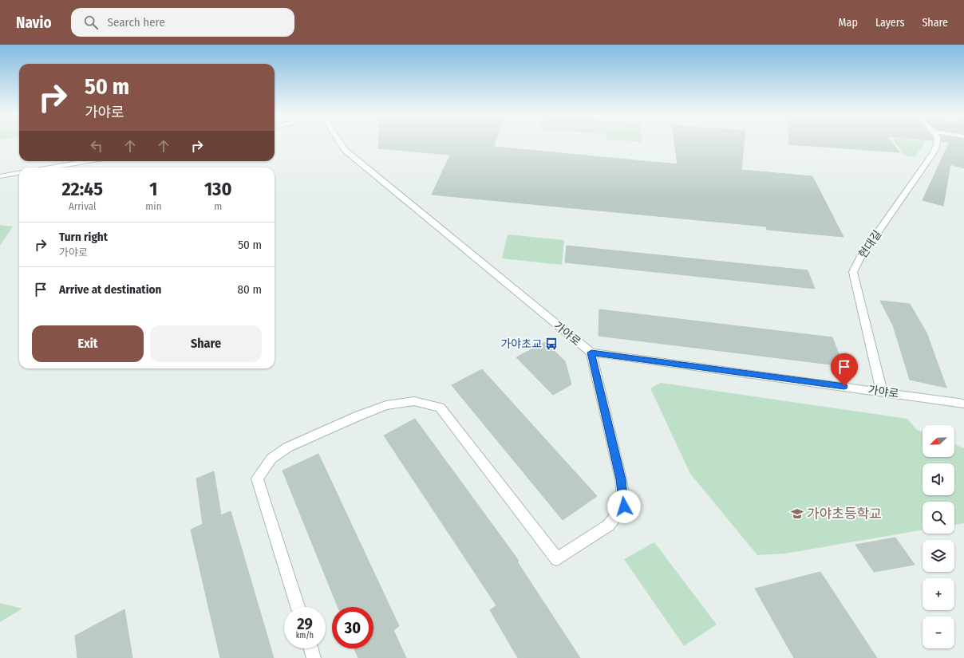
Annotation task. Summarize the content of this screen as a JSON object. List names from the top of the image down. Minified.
{"streets":{"street":["현대길","가야로"]},"crossings":[["현대길","가야로"]],"places":{"bus stop":["가야초교"],"school or university":["가야초등학교"]},"north":"bottom left","page":{"header":"Navio","search":"Search here","nav":["Map","Layers","Share"],"turn":["50 m","가야로"],"eta":["22:45","Arrival","1","min","130","m"],"list":[{"name":"Turn right","note":"가야로","value":"50 m"},{"name":"Arrive at destination","value":"80 m"}],"buttons":["Exit","Share"],"map_buttons":["+","−"],"speed":"29 km/h","limit":"30"}}
